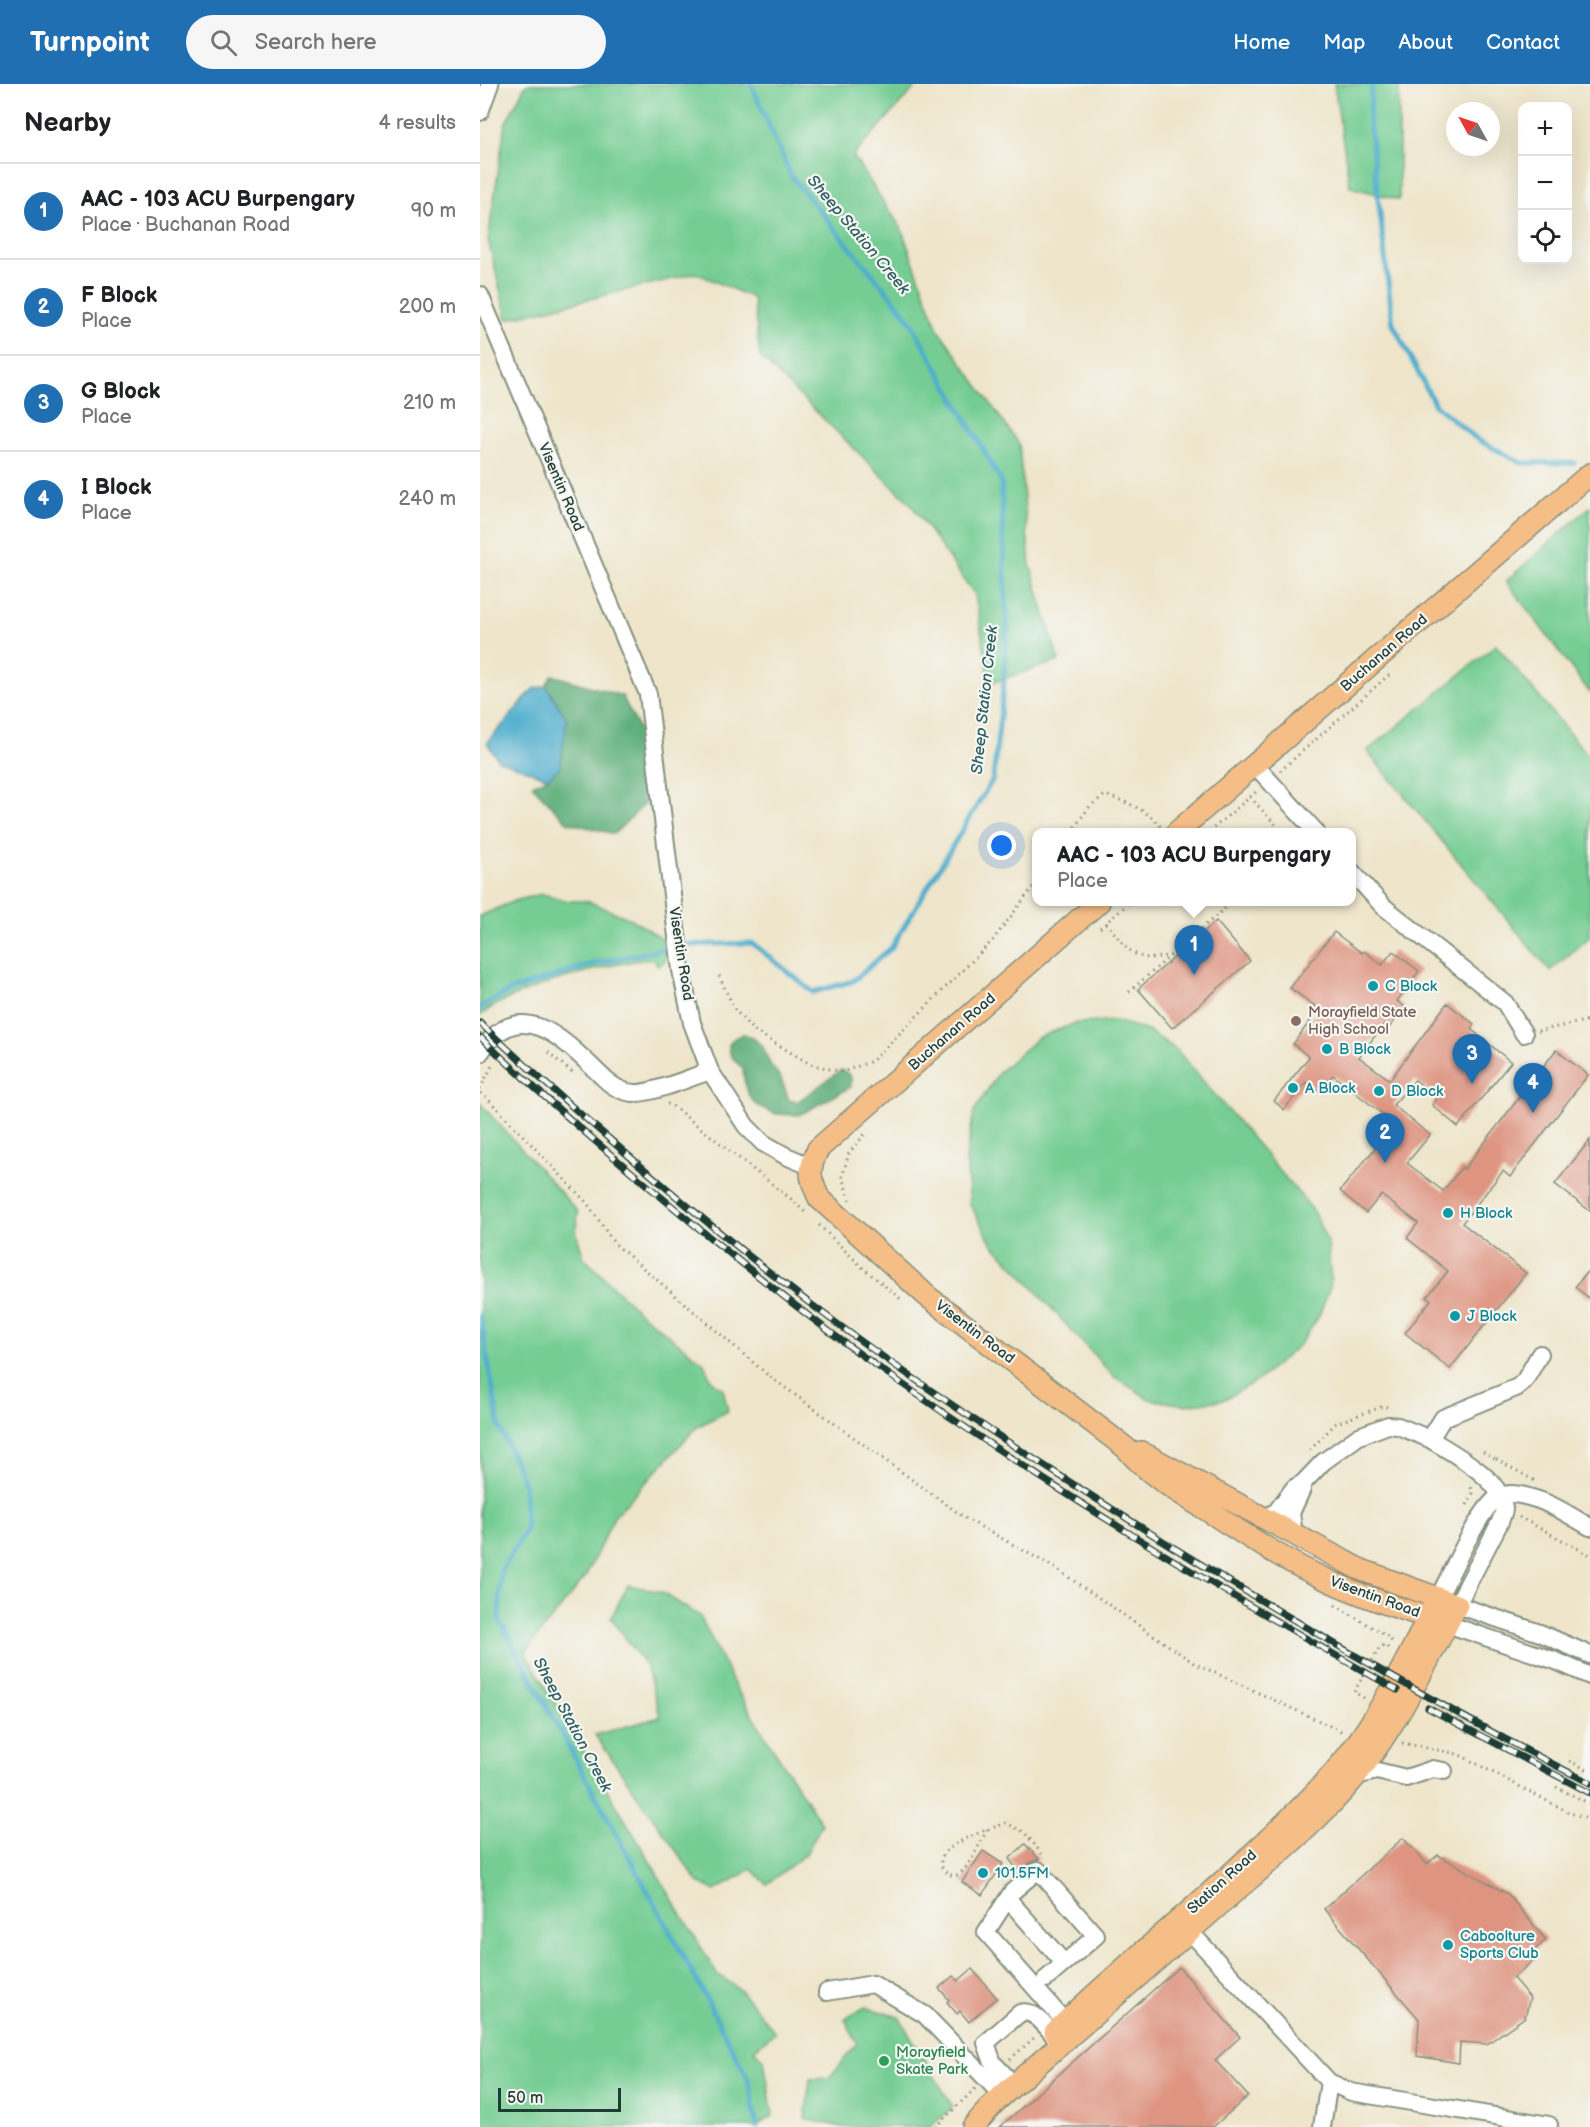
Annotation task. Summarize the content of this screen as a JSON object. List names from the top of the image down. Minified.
{"streets":{"main road":["Visentin Road","Buchanan Road","Station Road"]},"crossings":[["Visentin Road","Buchanan Road"],["Visentin Road","Station Road"]],"water":["Sheep Station Creek"],"places":["C Block","Morayfield State High School","B Block","A Block","D Block","H Block","J Block","101.5FM","Caboolture Sports Club","Morayfield Skate Park"],"scale_bar":"50 m","north":"top left","page":{"header":"Turnpoint","search":"Search here","nav":["Home","Map","About","Contact"],"heading":["Nearby","4 results"],"map_buttons":["+","−"],"list":[{"mark":"1","name":"AAC - 103 ACU Burpengary","note":"Place · Buchanan Road","value":"90 m"},{"mark":"2","name":"F Block","note":"Place","value":"200 m"},{"mark":"3","name":"G Block","note":"Place","value":"210 m"},{"mark":"4","name":"I Block","note":"Place","value":"240 m"}],"popup":["AAC - 103 ACU Burpengary","Place"],"pins":["1","3","4","2"],"scale":"50 m"}}
